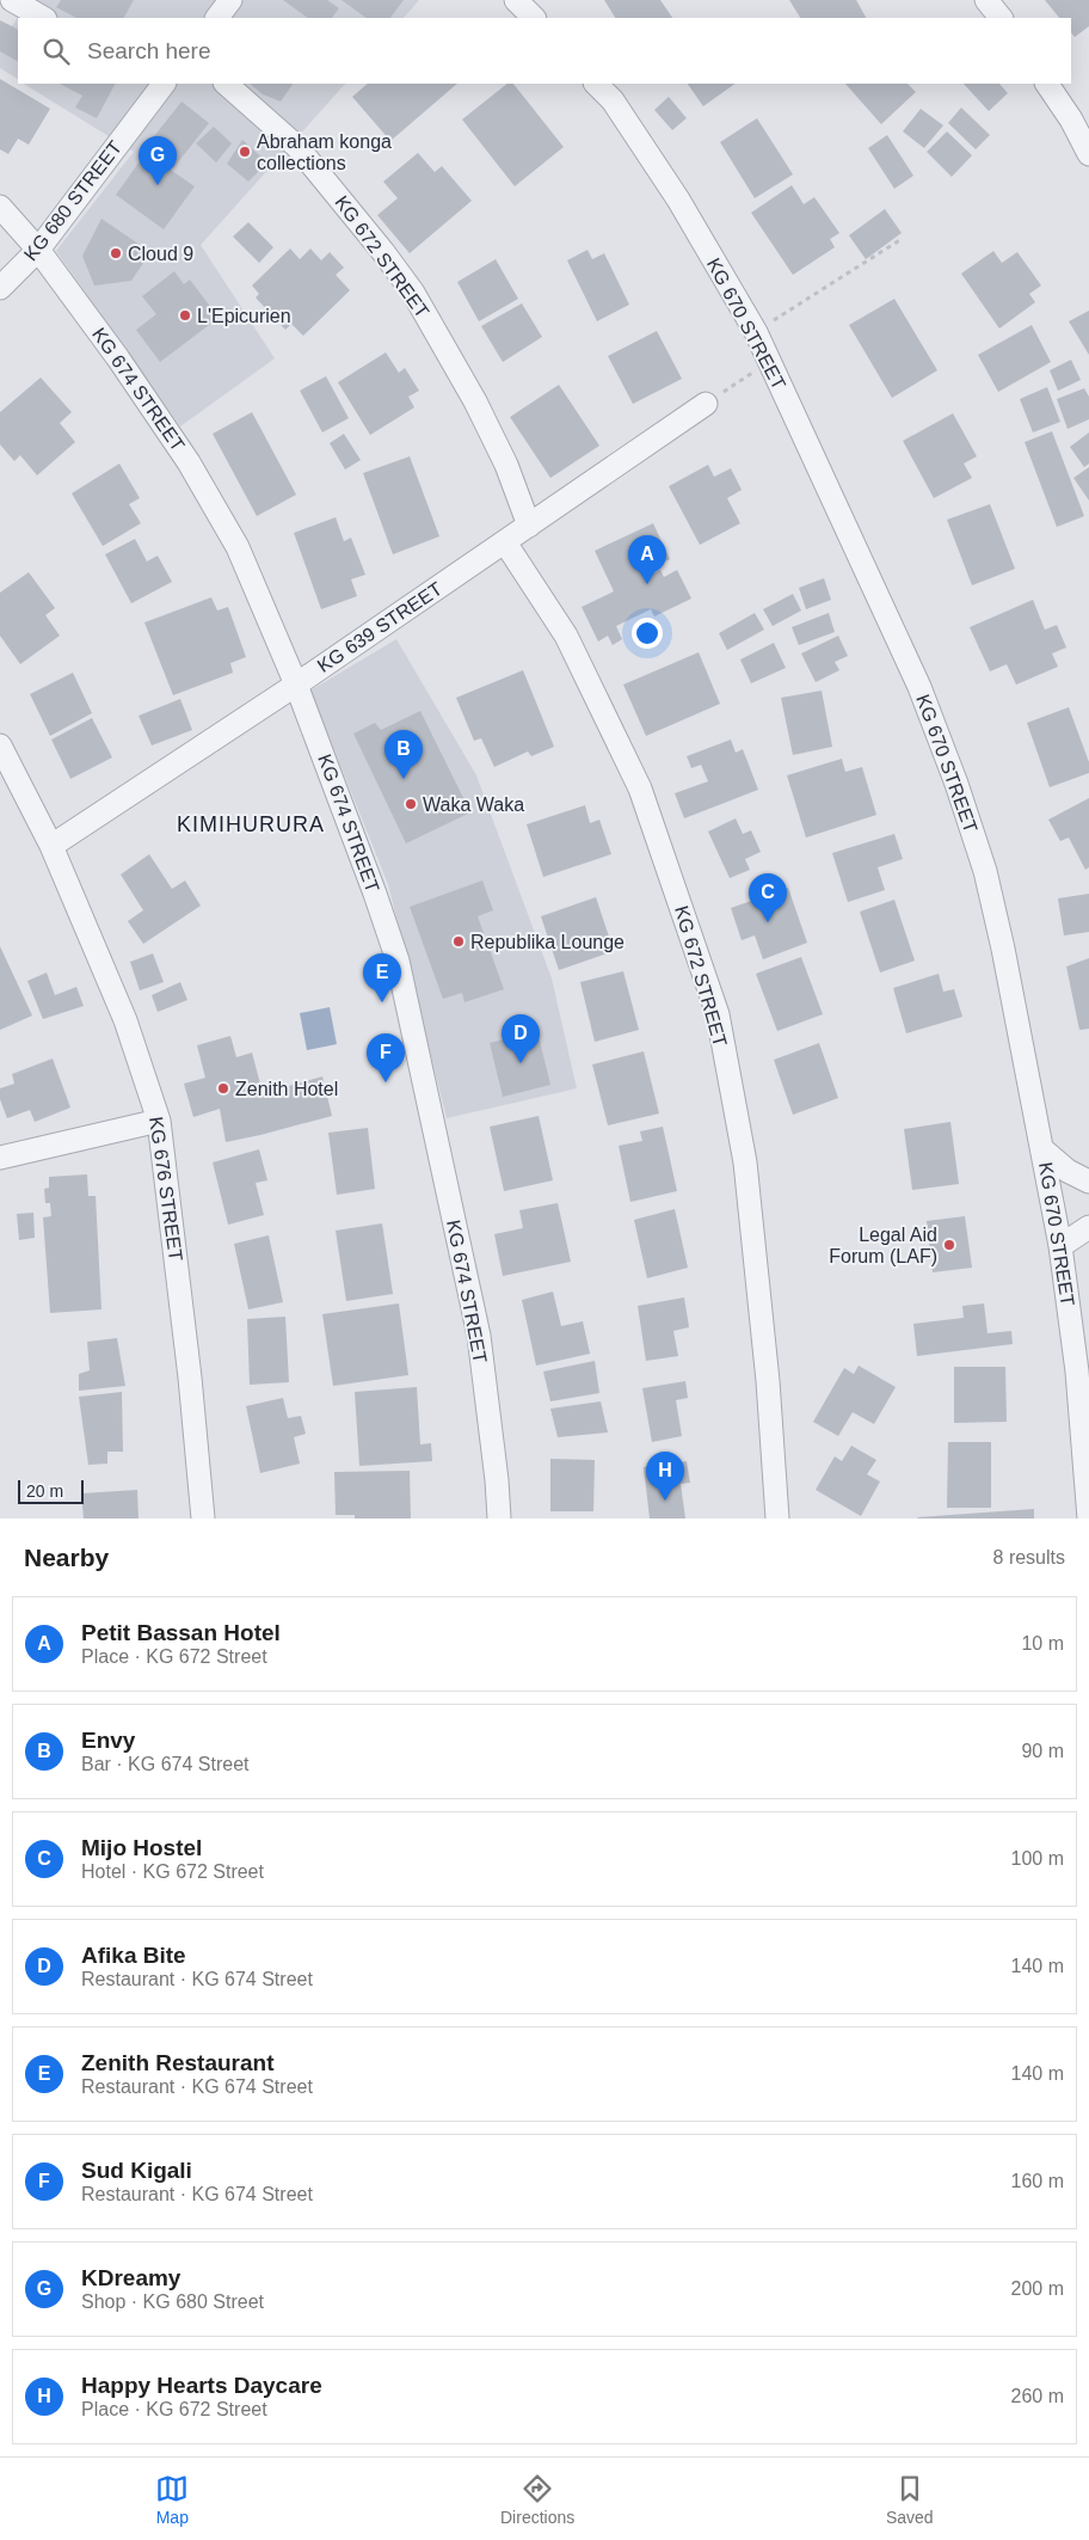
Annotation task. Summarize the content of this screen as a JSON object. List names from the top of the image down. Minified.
{"streets":{"street":["KG 680 STREET","KG 672 STREET","KG 670 STREET","KG 674 STREET","KG 639 STREET","KG 676 STREET"]},"crossings":[["KG 680 STREET","KG 674 STREET"],["KG 672 STREET","KG 639 STREET"],["KG 674 STREET","KG 639 STREET"],["KG 639 STREET","KG 676 STREET"]],"districts":["KIMIHURURA"],"places":["Abraham konga collections","Cloud 9","L'Epicurien","Waka Waka","Republika Lounge","Zenith Hotel","Legal Aid Forum (LAF)"],"scale_bar":"20 m","page":{"search":"Search here","pins":["G","A","B","C","E","D","F","H"],"scale":"20 m","heading":["Nearby","8 results"],"list":[{"mark":"A","name":"Petit Bassan Hotel","note":"Place · KG 672 Street","value":"10 m"},{"mark":"B","name":"Envy","note":"Bar · KG 674 Street","value":"90 m"},{"mark":"C","name":"Mijo Hostel","note":"Hotel · KG 672 Street","value":"100 m"},{"mark":"D","name":"Afika Bite","note":"Restaurant · KG 674 Street","value":"140 m"},{"mark":"E","name":"Zenith Restaurant","note":"Restaurant · KG 674 Street","value":"140 m"},{"mark":"F","name":"Sud Kigali","note":"Restaurant · KG 674 Street","value":"160 m"},{"mark":"G","name":"KDreamy","note":"Shop · KG 680 Street","value":"200 m"},{"mark":"H","name":"Happy Hearts Daycare","note":"Place · KG 672 Street","value":"260 m"}],"nav":["Map","Directions","Saved"]}}
